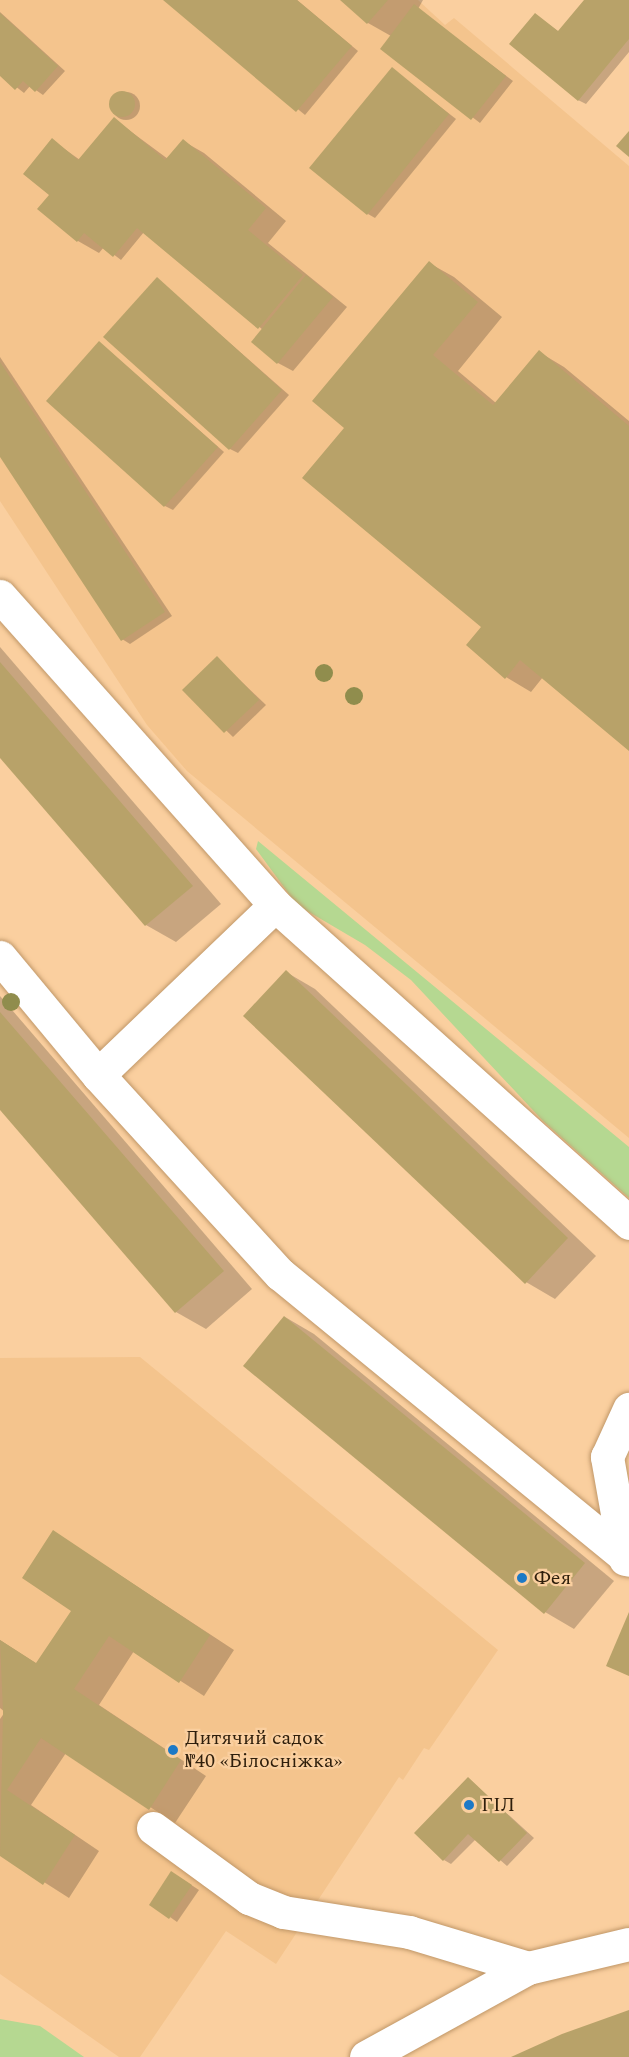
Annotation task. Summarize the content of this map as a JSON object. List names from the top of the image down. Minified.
{"places":["Фея","Дитячий садок №40 «Білосніжка»","ГІЛ"]}
